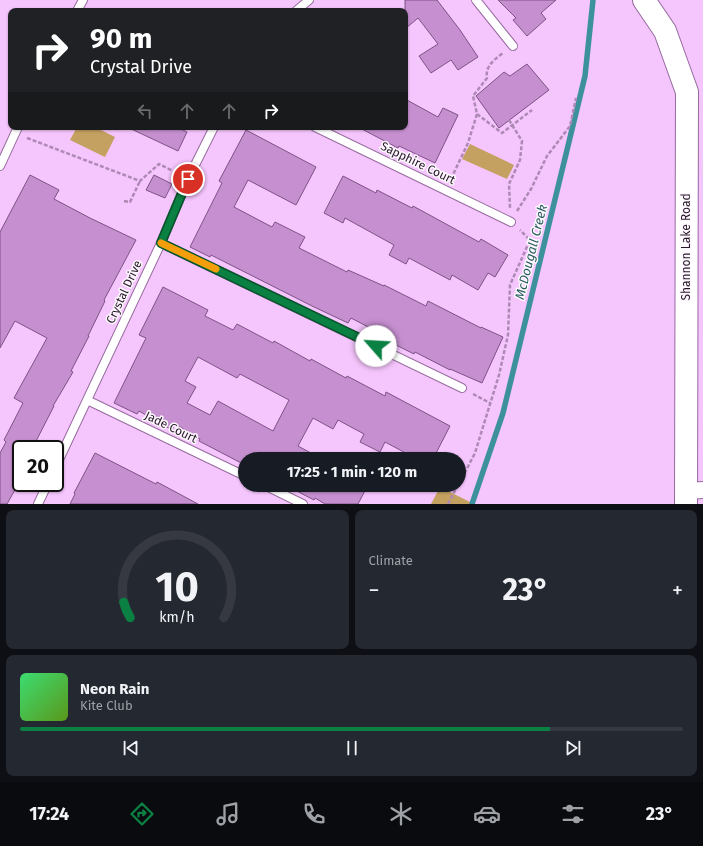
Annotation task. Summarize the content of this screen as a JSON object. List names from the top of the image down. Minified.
{"streets":{"main road":["Shannon Lake Road"],"lane":["Sapphire Court","Crystal Drive","Jade Court"]},"crossings":[["Crystal Drive","Jade Court"]],"water":["McDougall Creek"],"page":{"turn":["90 m","Crystal Drive"],"limit":"20","trip":"17:25 · 1 min · 120 m","tile":"Climate","heat":["−","23°","+"],"song":["Neon Rain","Kite Club"],"tabs":["17:24","23°"],"gauge":["10","km/h"]}}
